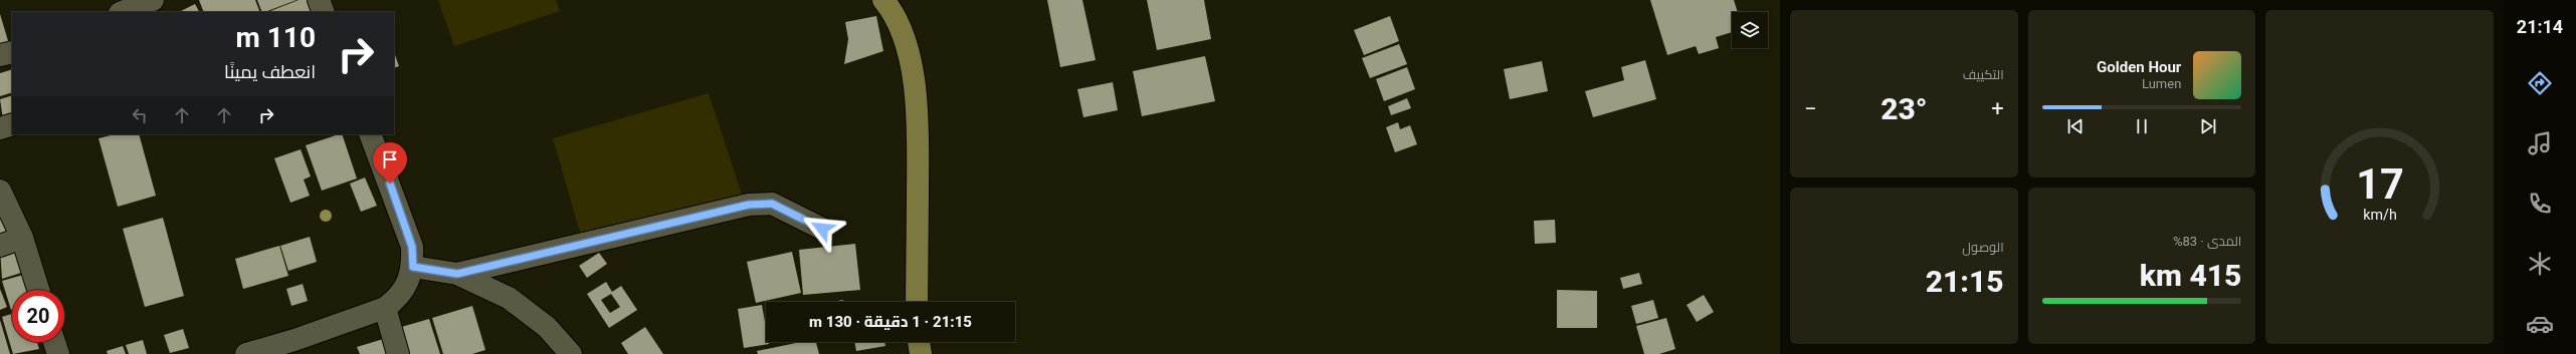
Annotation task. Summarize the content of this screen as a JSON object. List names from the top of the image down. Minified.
{"page":{"tabs":"21:14","tile":["التكييف",["المدى · 83%","415 km"],["الوصول","21:15"]],"turn":["110 m","انعطف يمينًا"],"song":["Golden Hour","Lumen"],"heat":["−","23°","+"],"limit":"20","trip":"21:15 · 1 دقيقة · 130 m","gauge":["17","km/h"]}}
